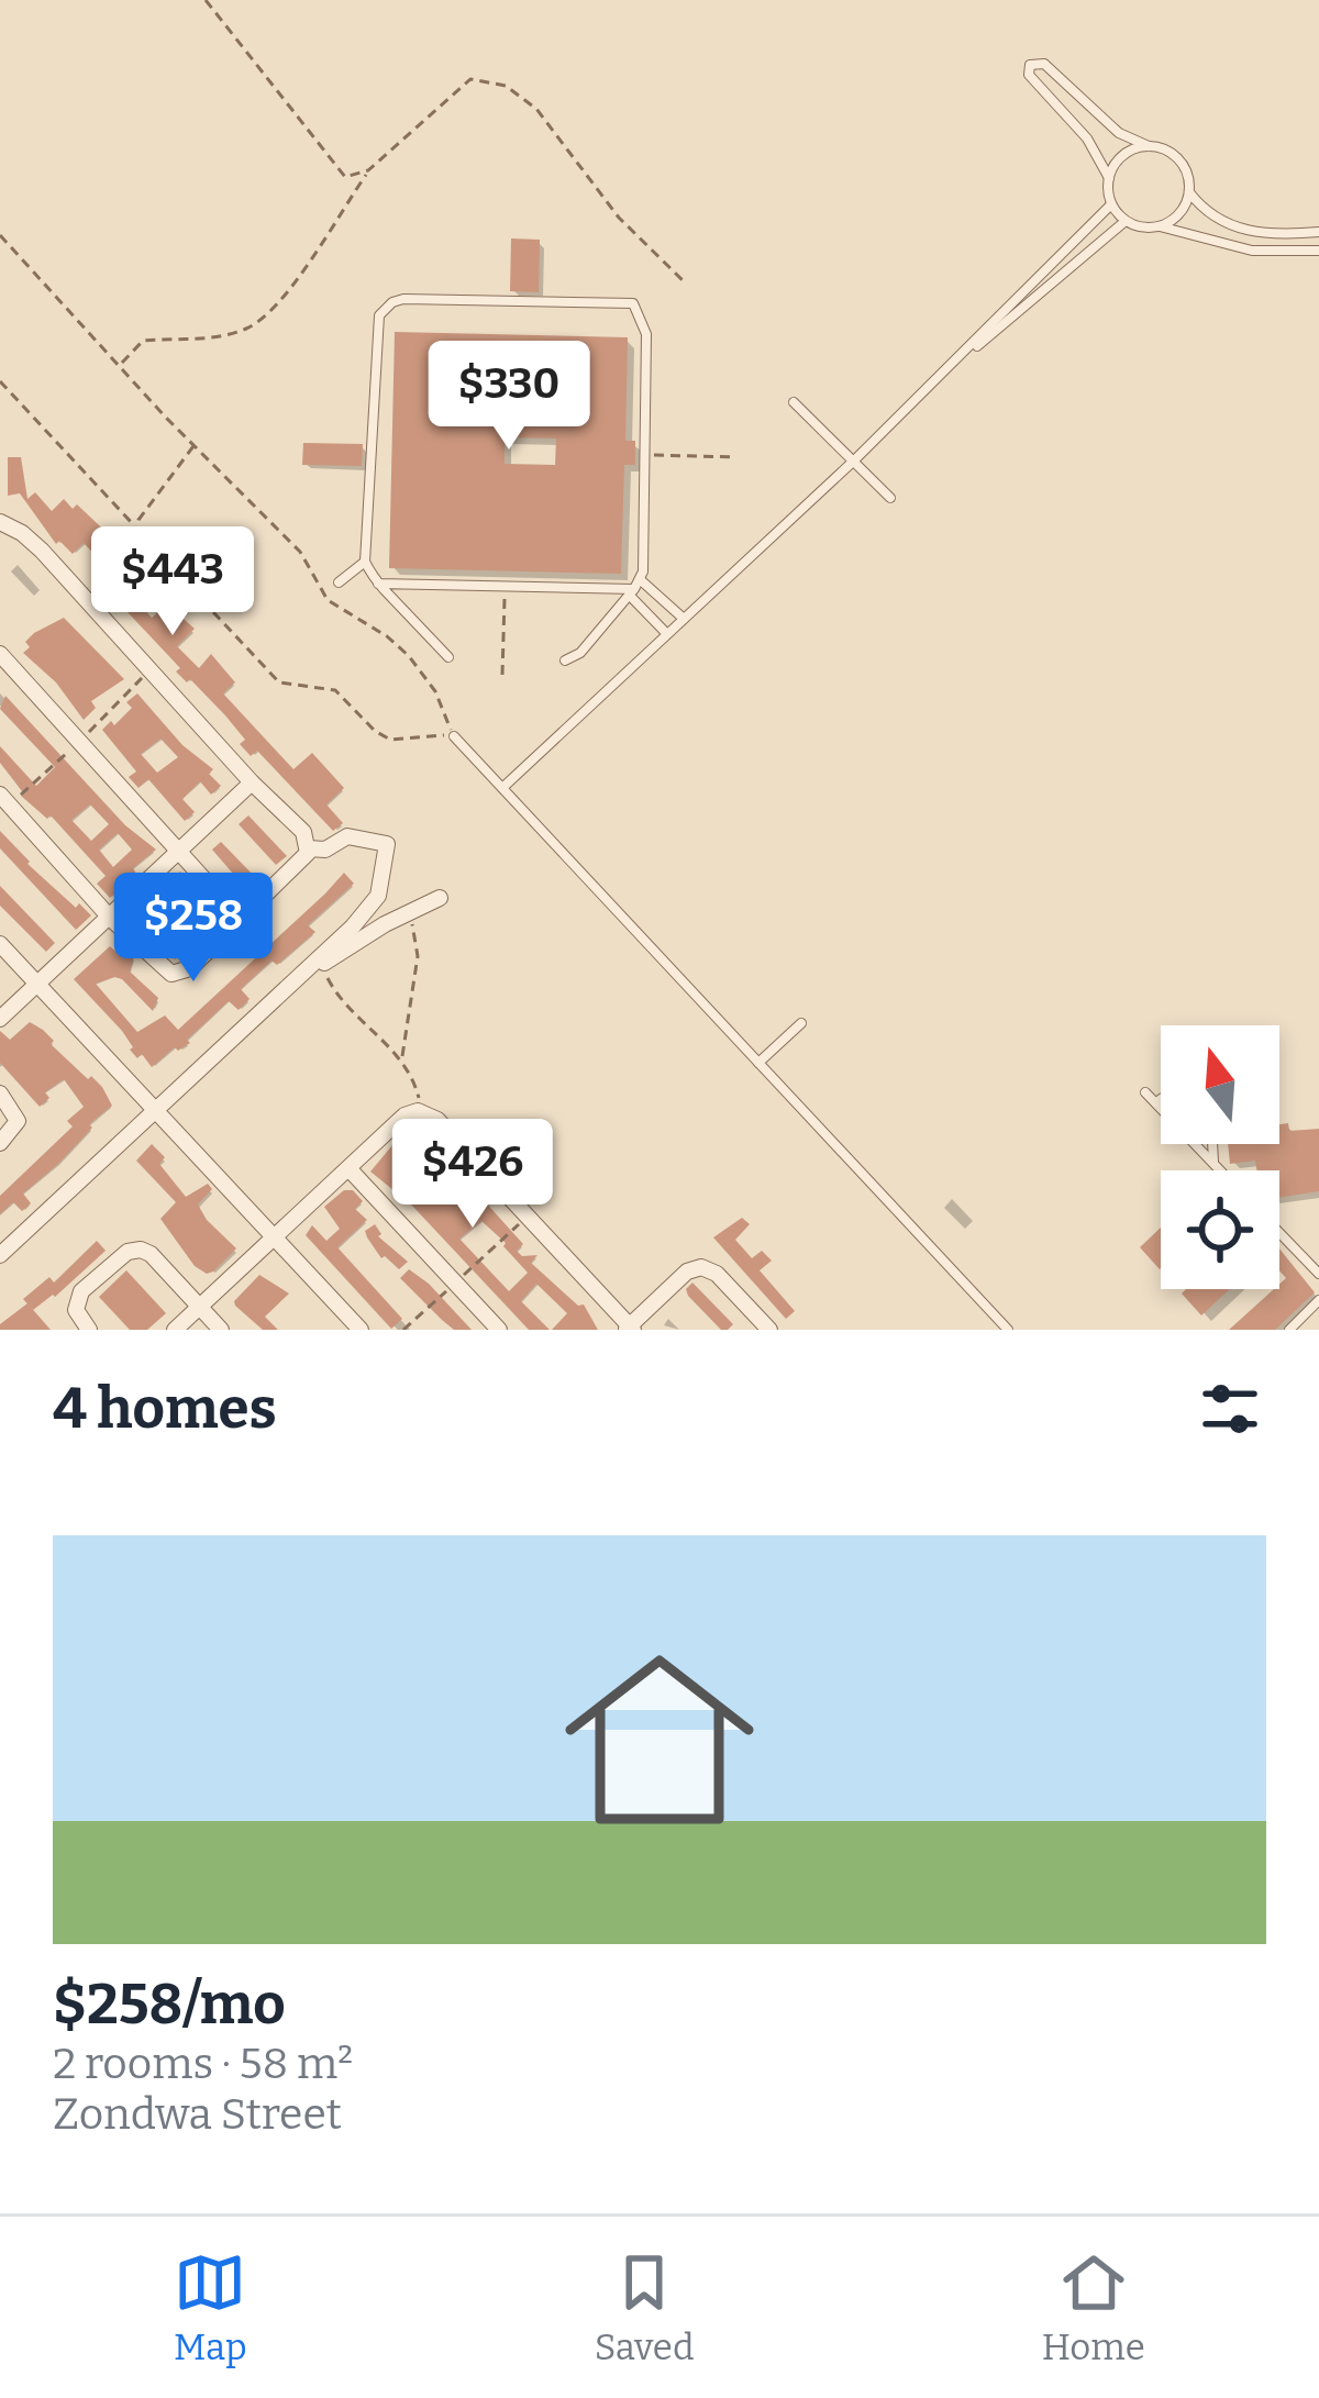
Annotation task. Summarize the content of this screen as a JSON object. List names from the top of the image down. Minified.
{"north":"top","page":{"price":["$330","$443","$258","$426"],"heading":"4 homes","list":[{"name":"$258/mo","note":"2 rooms · 58 m² · Zondwa Street"}],"tabs":["Map","Saved","Home"]}}
